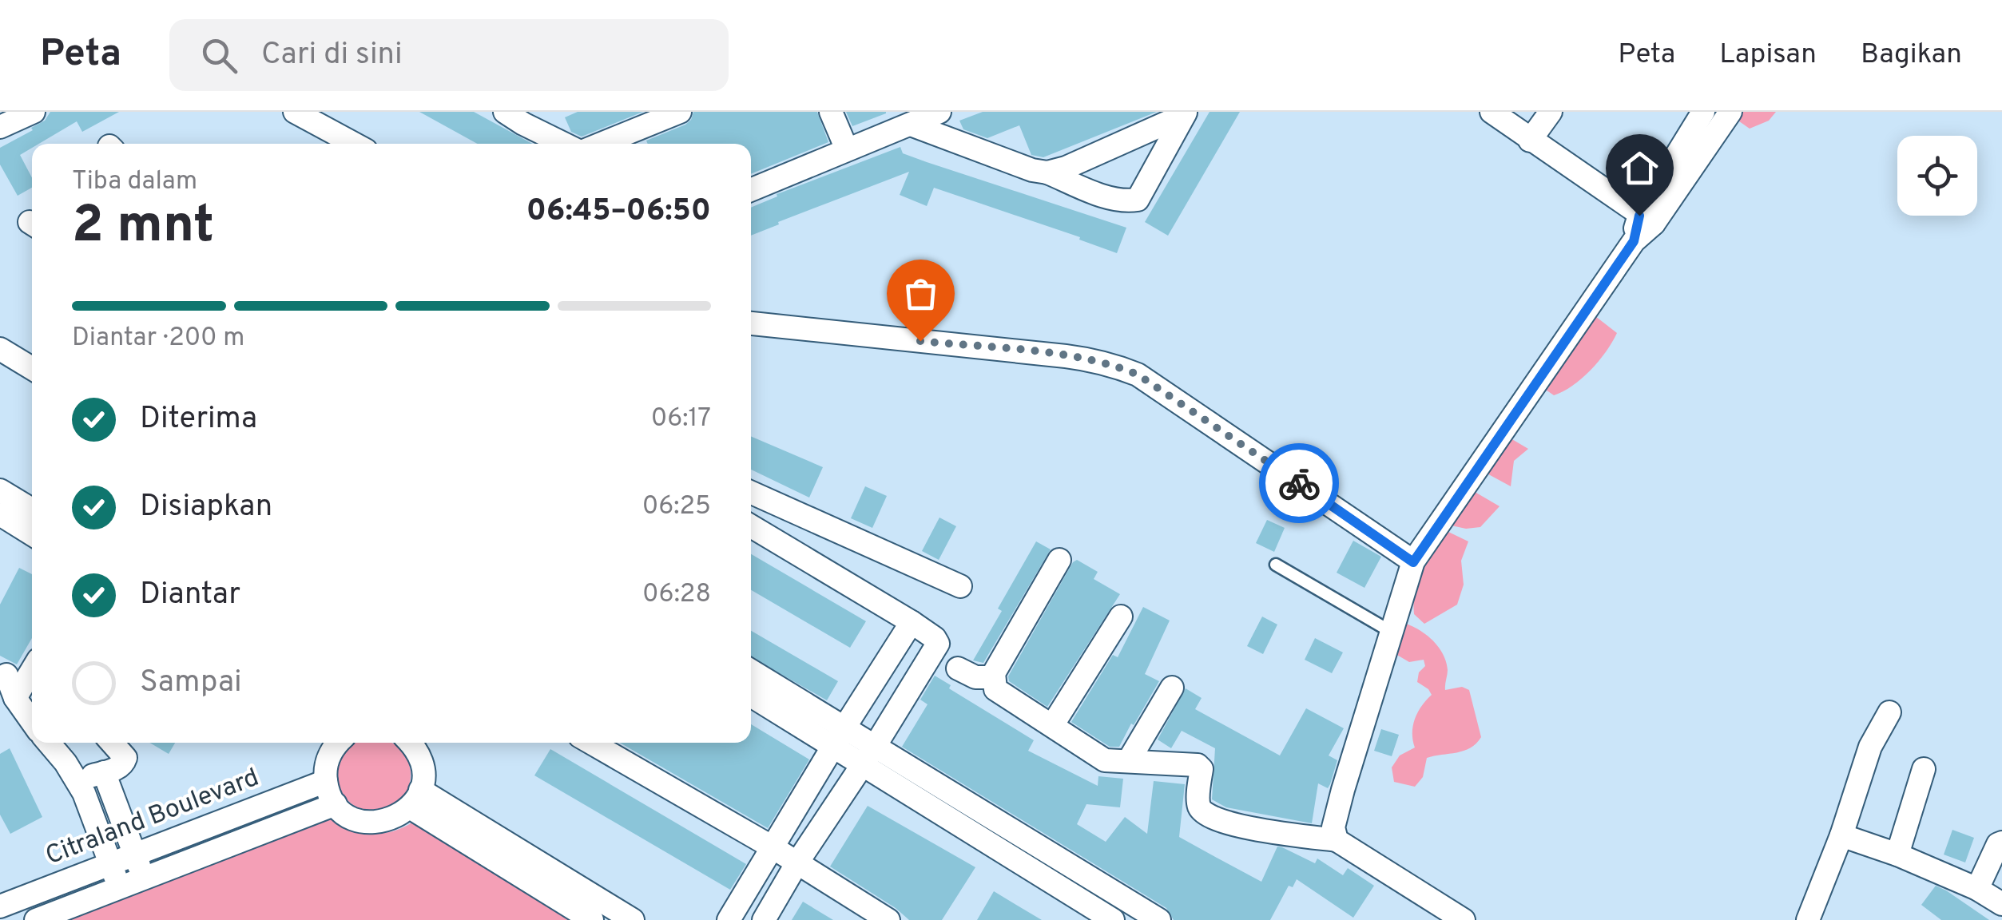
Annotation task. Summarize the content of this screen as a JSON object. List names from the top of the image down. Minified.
{"streets":{"street":["Citraland Boulevard"]},"page":{"header":"Peta","search":"Cari di sini","nav":["Peta","Lapisan","Bagikan"],"heading":["2 mnt","Tiba dalam","06:45–06:50"],"bar":"Diantar · 200 m","list":[["Diterima","06:17"],["Disiapkan","06:25"],["Diantar","06:28"],"Sampai"]}}
